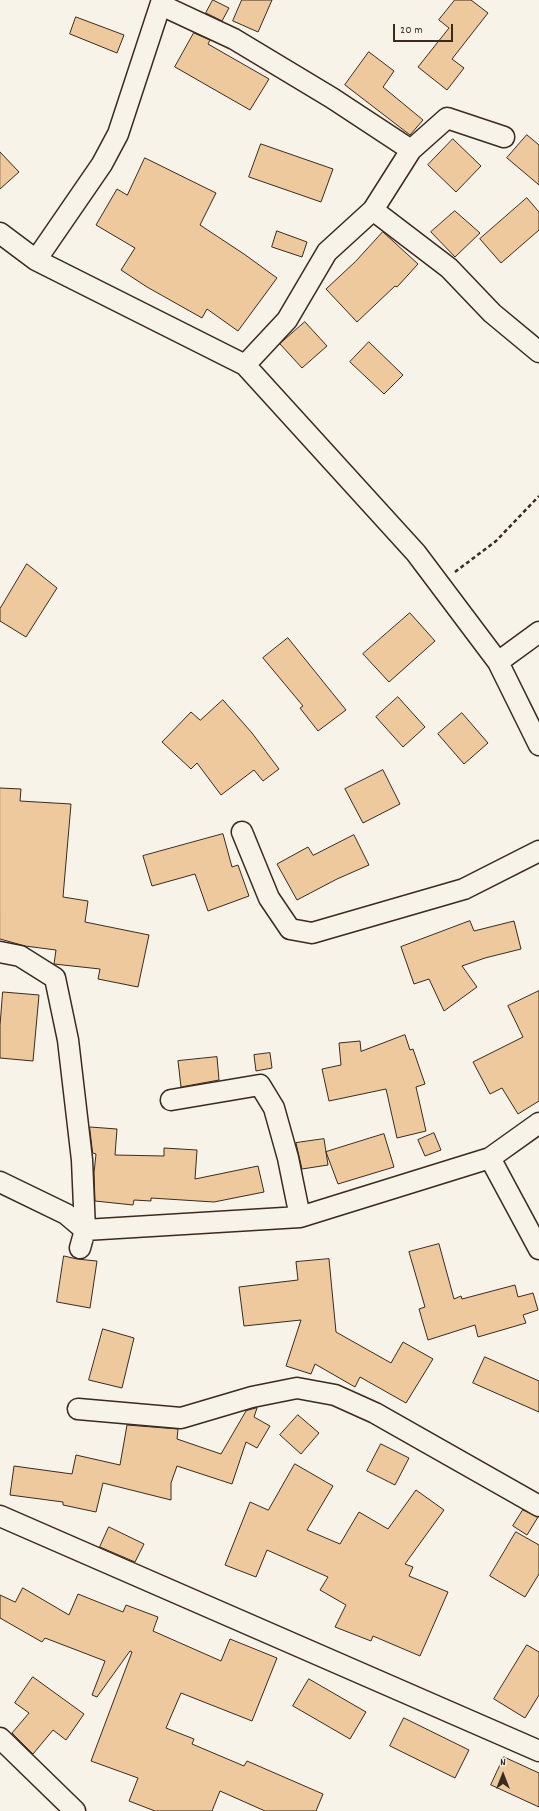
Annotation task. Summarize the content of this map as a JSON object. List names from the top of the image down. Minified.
{"scale_bar":"20 m","north":"top"}
